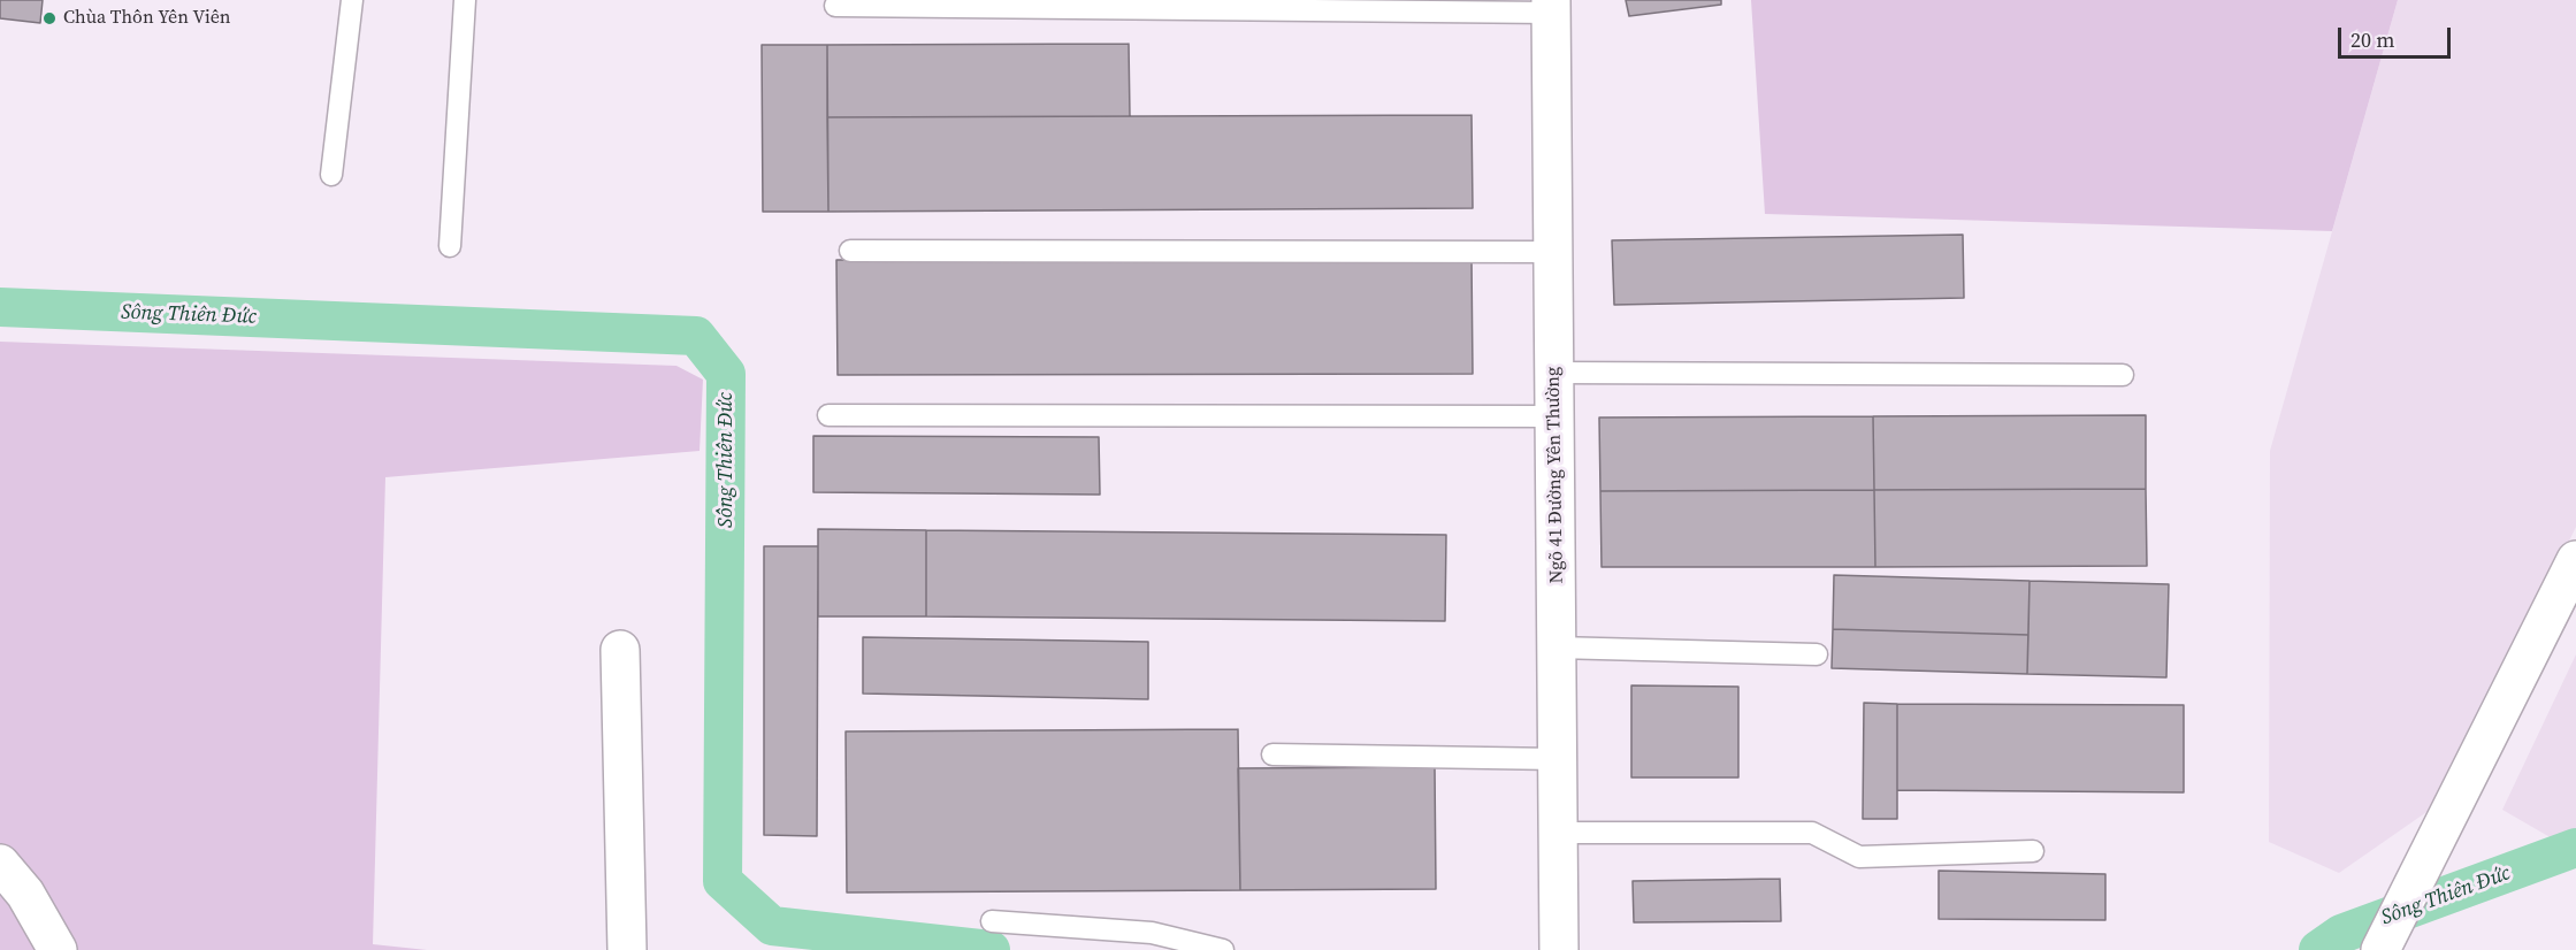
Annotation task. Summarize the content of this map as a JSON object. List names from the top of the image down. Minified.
{"streets":{"street":["Ngõ 41 Đường Yên Thường"]},"water":["Sông Thiên Đức"],"places":["Chùa Thôn Yên Viên"],"scale_bar":"20 m"}
